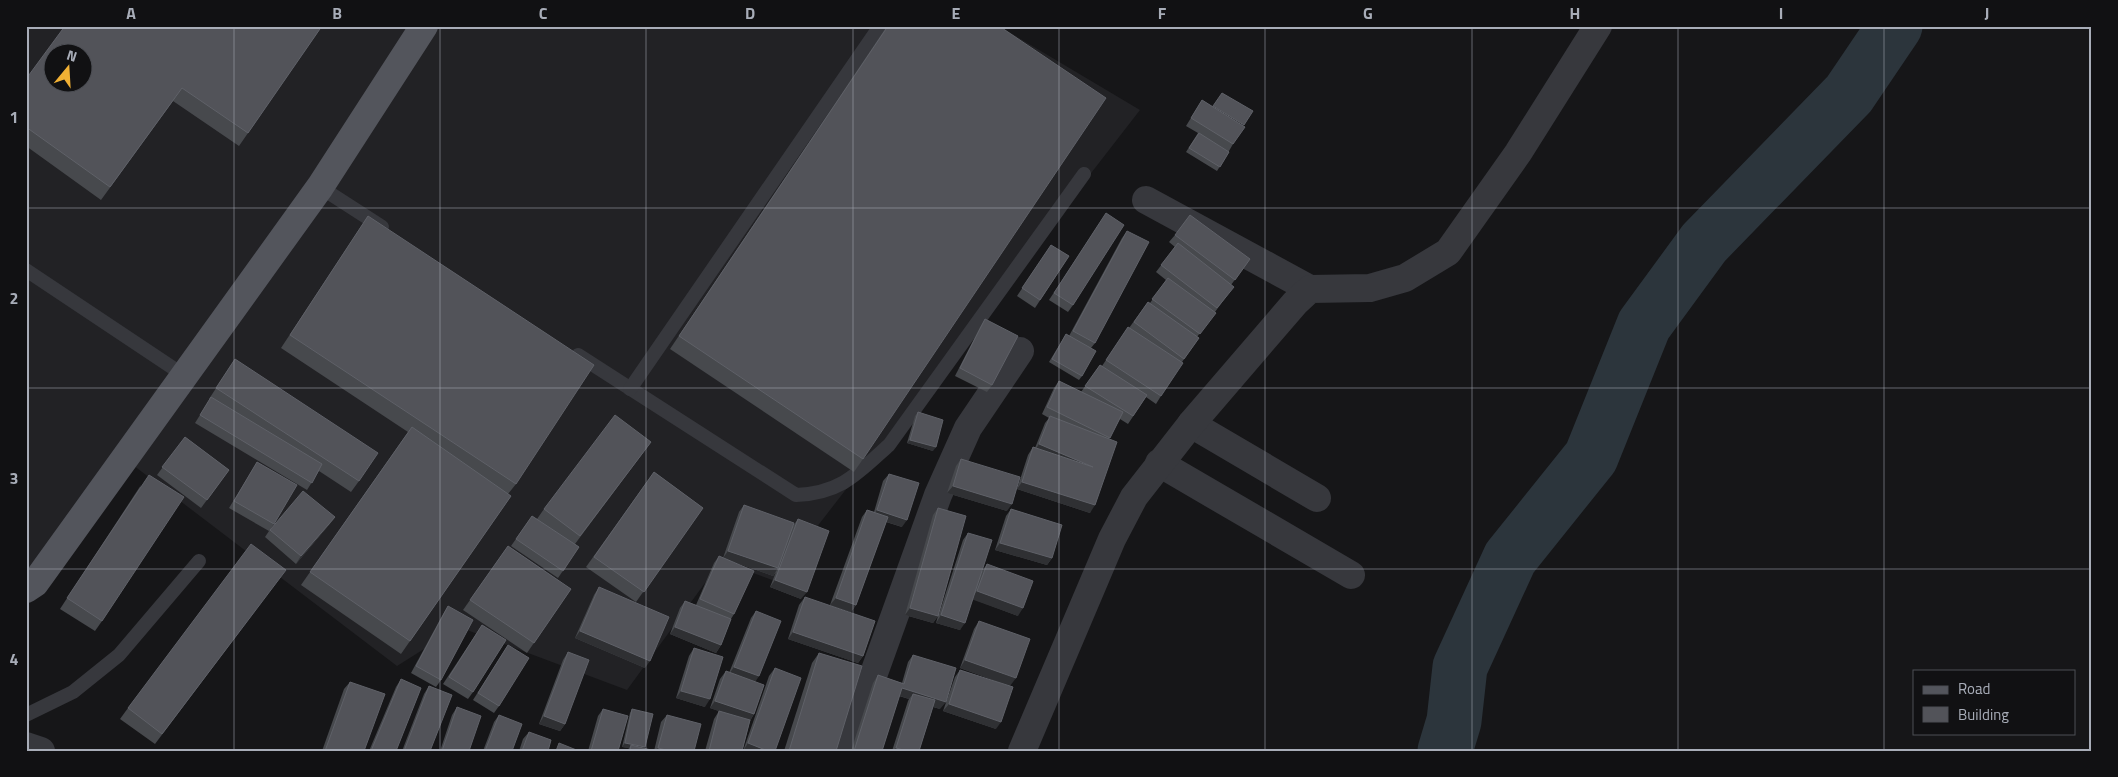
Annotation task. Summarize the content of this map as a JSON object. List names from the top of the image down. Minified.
{"legend":["Road","Building"],"north":"top","grid":{"columns":["A","B","C","D","E","F","G","H","I","J"],"rows":["1","2","3","4"]}}
